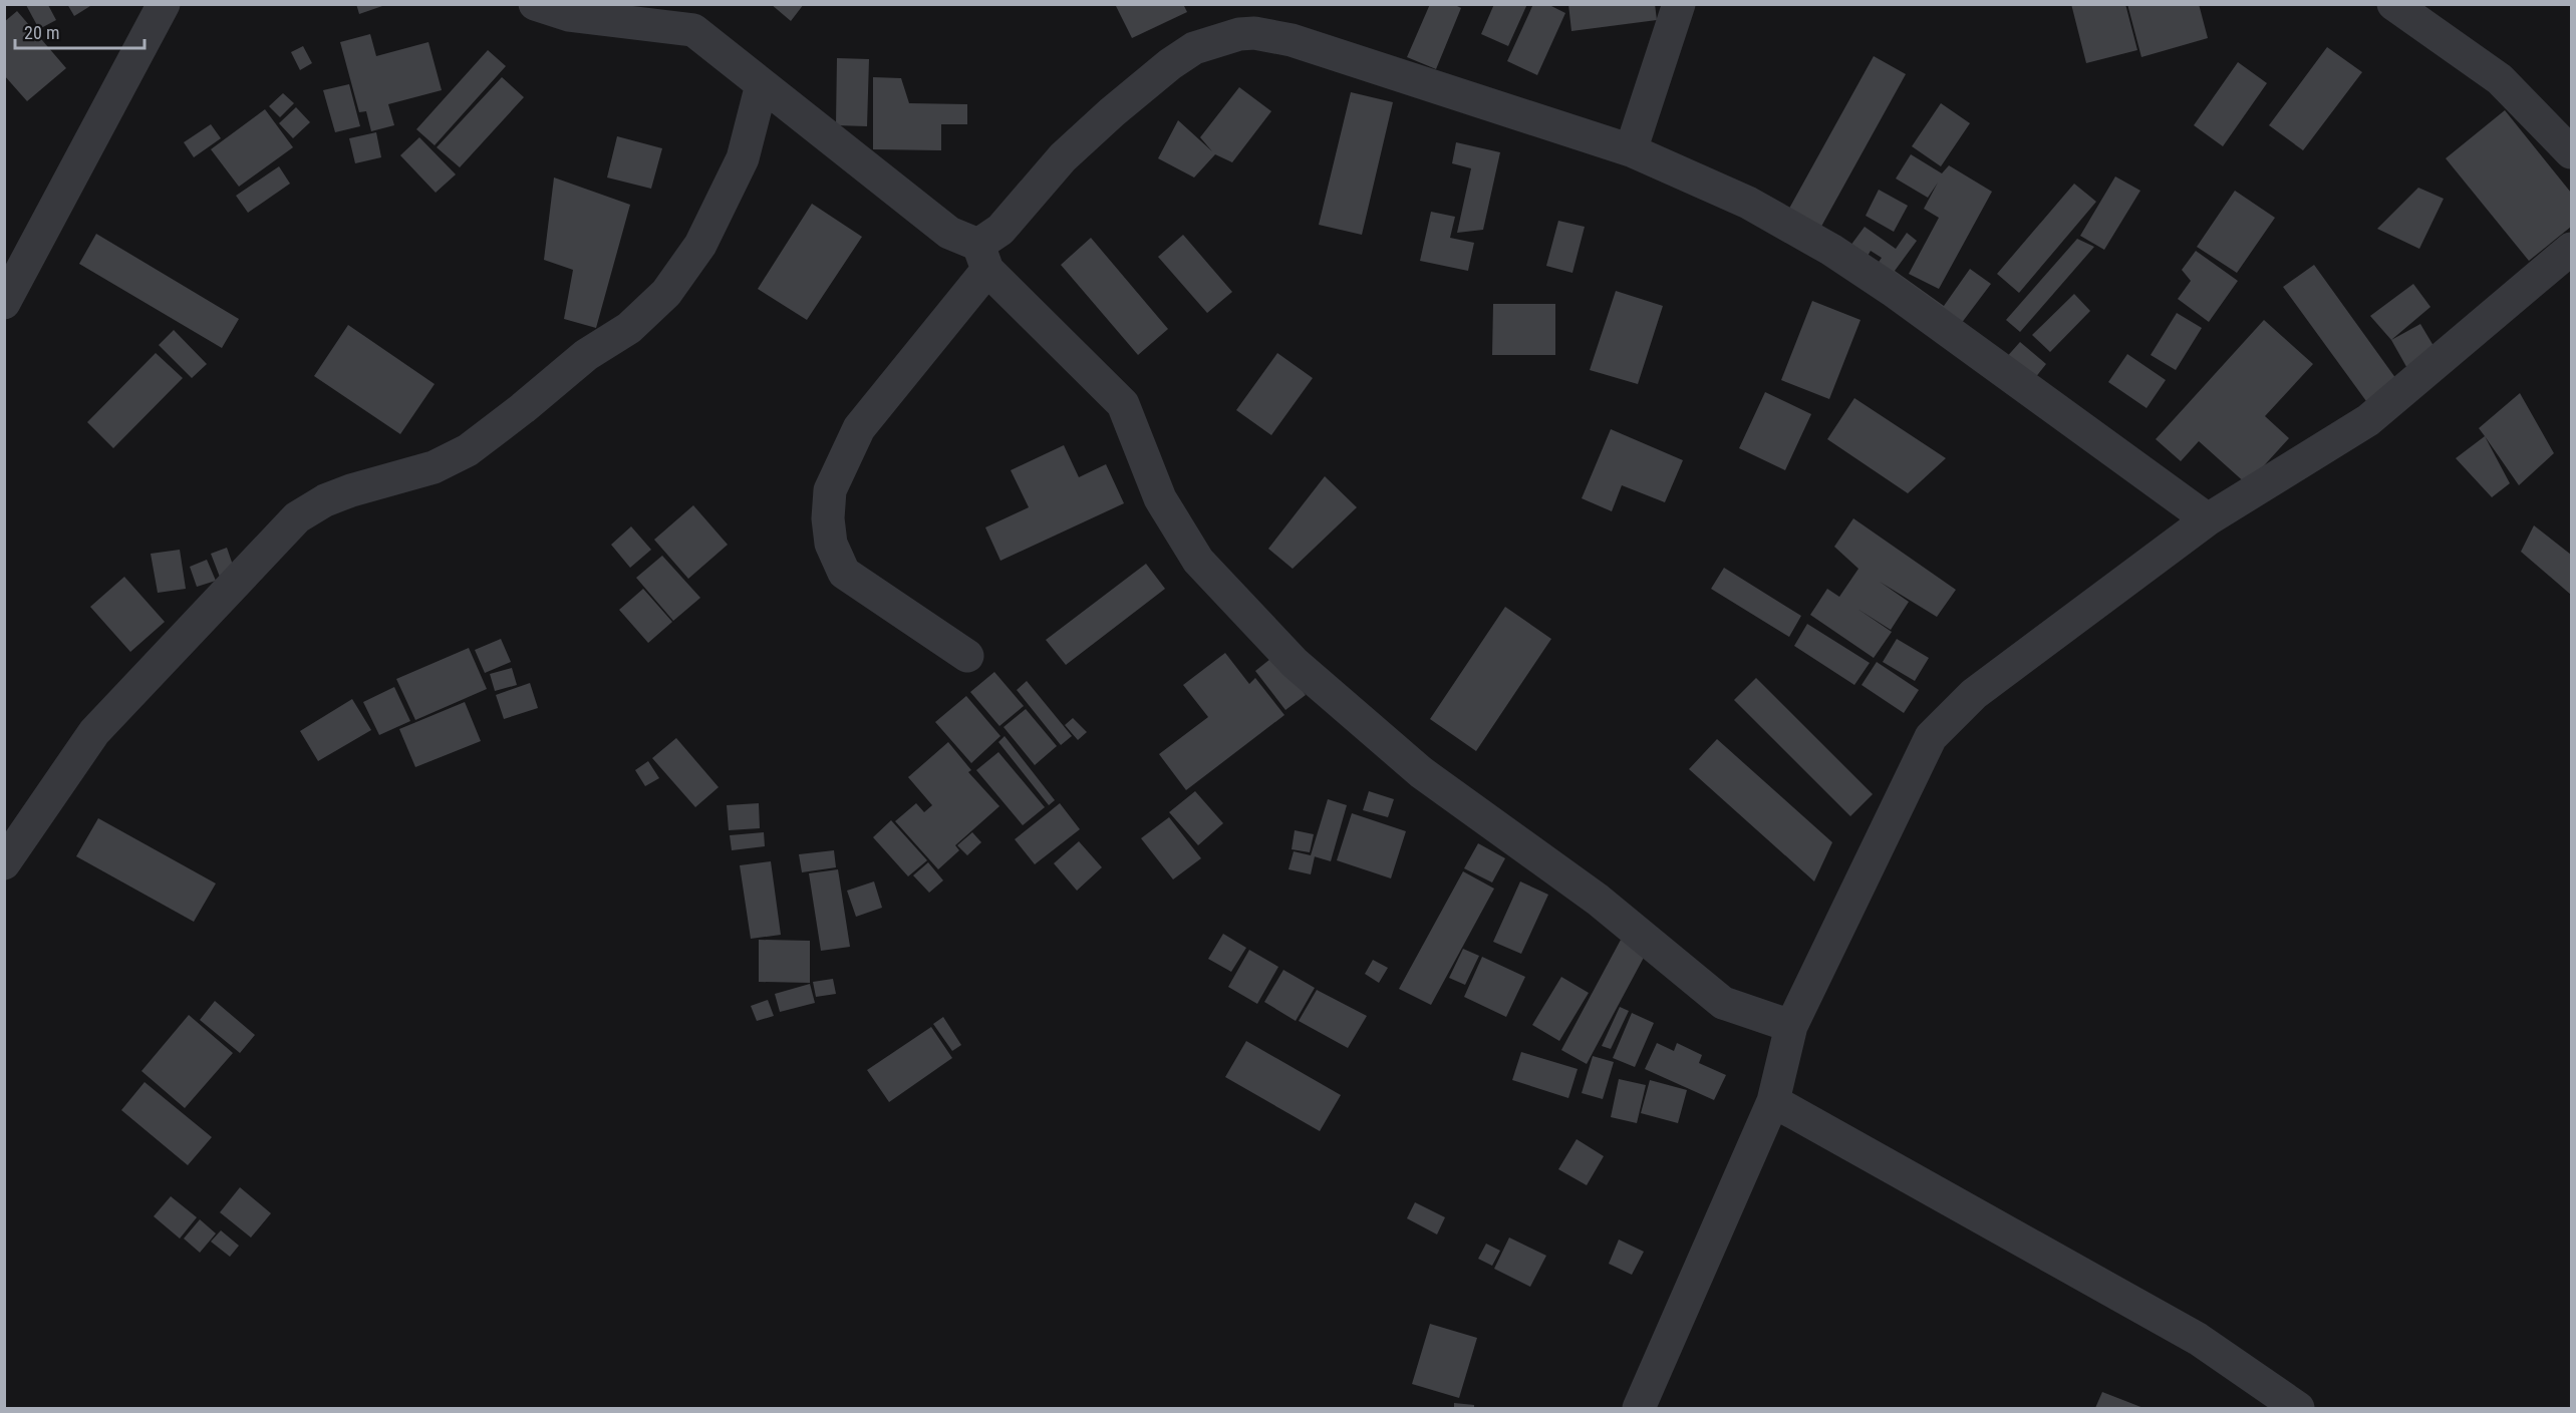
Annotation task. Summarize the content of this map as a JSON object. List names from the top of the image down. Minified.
{"scale_bar":"20 m"}
